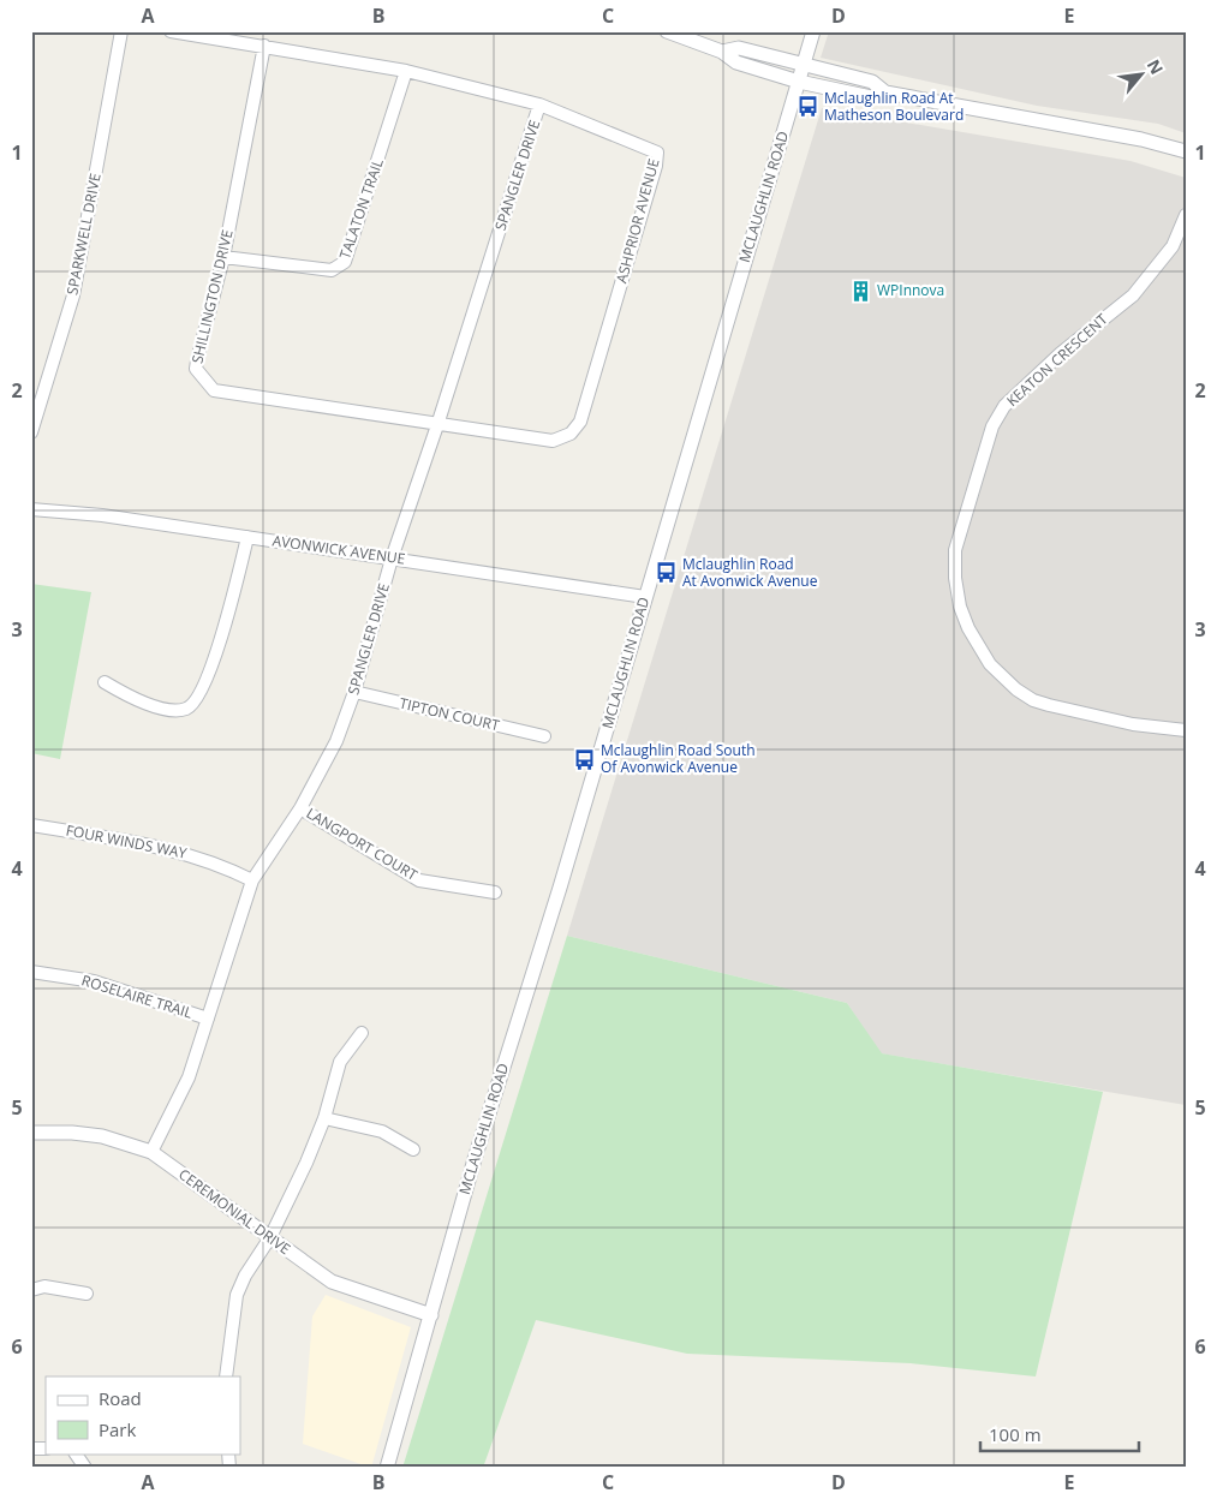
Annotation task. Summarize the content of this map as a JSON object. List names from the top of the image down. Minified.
{"streets":{"street":["SPANGLER DRIVE","MCLAUGHLIN ROAD","TALATON TRAIL","ASHPRIOR AVENUE","SPARKWELL DRIVE","SHILLINGTON DRIVE","KEATON CRESCENT","AVONWICK AVENUE","TIPTON COURT","FOUR WINDS WAY","LANGPORT COURT","ROSELAIRE TRAIL","CEREMONIAL DRIVE"]},"crossings":[["SPANGLER DRIVE","ASHPRIOR AVENUE"],["SPANGLER DRIVE","SHILLINGTON DRIVE"],["SPANGLER DRIVE","AVONWICK AVENUE"],["SPANGLER DRIVE","TIPTON COURT"],["SPANGLER DRIVE","FOUR WINDS WAY"],["SPANGLER DRIVE","LANGPORT COURT"],["SPANGLER DRIVE","ROSELAIRE TRAIL"],["SPANGLER DRIVE","CEREMONIAL DRIVE"],["MCLAUGHLIN ROAD","AVONWICK AVENUE"],["MCLAUGHLIN ROAD","CEREMONIAL DRIVE"],["TALATON TRAIL","ASHPRIOR AVENUE"],["TALATON TRAIL","SHILLINGTON DRIVE"],["ASHPRIOR AVENUE","SHILLINGTON DRIVE"]],"places":{"bus stop":["Mclaughlin Road At Matheson Boulevard","Mclaughlin Road At Avonwick Avenue","Mclaughlin Road South Of Avonwick Avenue"],"building":["WPInnova"]},"legend":["Road","Park"],"scale_bar":"100 m","north":"top right","grid":{"columns":["A","B","C","D","E"],"rows":["1","2","3","4","5","6"]}}
